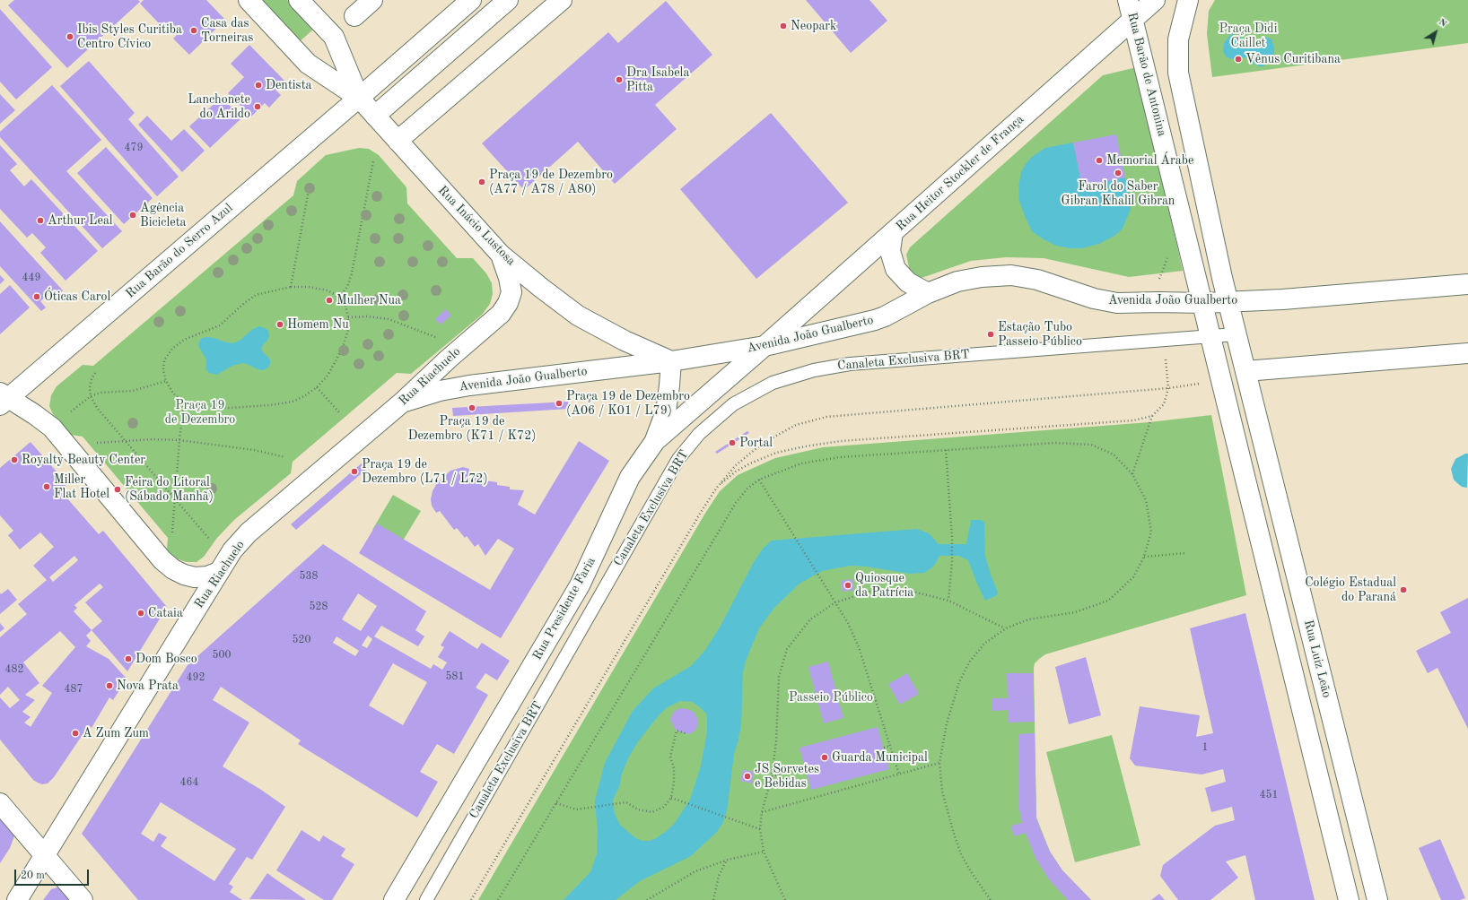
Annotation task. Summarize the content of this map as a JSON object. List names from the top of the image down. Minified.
{"streets":{"street":["Rua Barão de Antonina","Rua Heitor Stockler de França","Rua Inácio Lustosa","Rua Barão do Serro Azul","Avenida João Gualberto","Rua Riachuelo","Rua Presidente Faria","Rua Luiz Leão"],"lane":["Canaleta Exclusiva BRT"]},"crossings":[["Rua Barão de Antonina","Rua Heitor Stockler de França"],["Rua Barão de Antonina","Avenida João Gualberto"],["Rua Barão de Antonina","Canaleta Exclusiva BRT"],["Rua Heitor Stockler de França","Avenida João Gualberto"],["Rua Heitor Stockler de França","Rua Presidente Faria"],["Rua Inácio Lustosa","Rua Barão do Serro Azul"],["Rua Inácio Lustosa","Avenida João Gualberto"],["Rua Inácio Lustosa","Rua Riachuelo"],["Avenida João Gualberto","Rua Riachuelo"],["Avenida João Gualberto","Rua Presidente Faria"],["Canaleta Exclusiva BRT","Rua Luiz Leão"]],"parks":["Praça Didi Caillet","Praça 19 de Dezembro","Passeio Público"],"places":["Neopark","Casa das Torneiras","Ibis Styles Curitiba Centro Cívico","Vênus Curitibana","Dra Isabela Pitta","Dentista","Lanchonete do Arildo","Memorial Árabe","Farol do Saber Gibran Khalil Gibran","Praça 19 de Dezembro (A77 / A78 / A80)","Agência Bicicleta","Arthur Leal","Óticas Carol","Mulher Nua","Homem Nu","Estação Tubo Passeio Público","Praça 19 de Dezembro (A06 / K01 / L79)","Praça 19 de Dezembro (K71 / K72)","Portal","Royalty Beauty Center","Praça 19 de Dezembro (L71 / L72)","Miller Flat Hotel","Feira do Litoral (Sábado Manhã)","Quiosque da Patrícia","Colégio Estadual do Paraná","Cataia","Dom Bosco","Nova Prata","A Zum Zum","Guarda Municipal","JS Sorvetes e Bebidas"],"house_numbers":["479","449","538","528","520","500","482","581","492","487","1","464","451"],"scale_bar":"20 m","north":"top right"}
